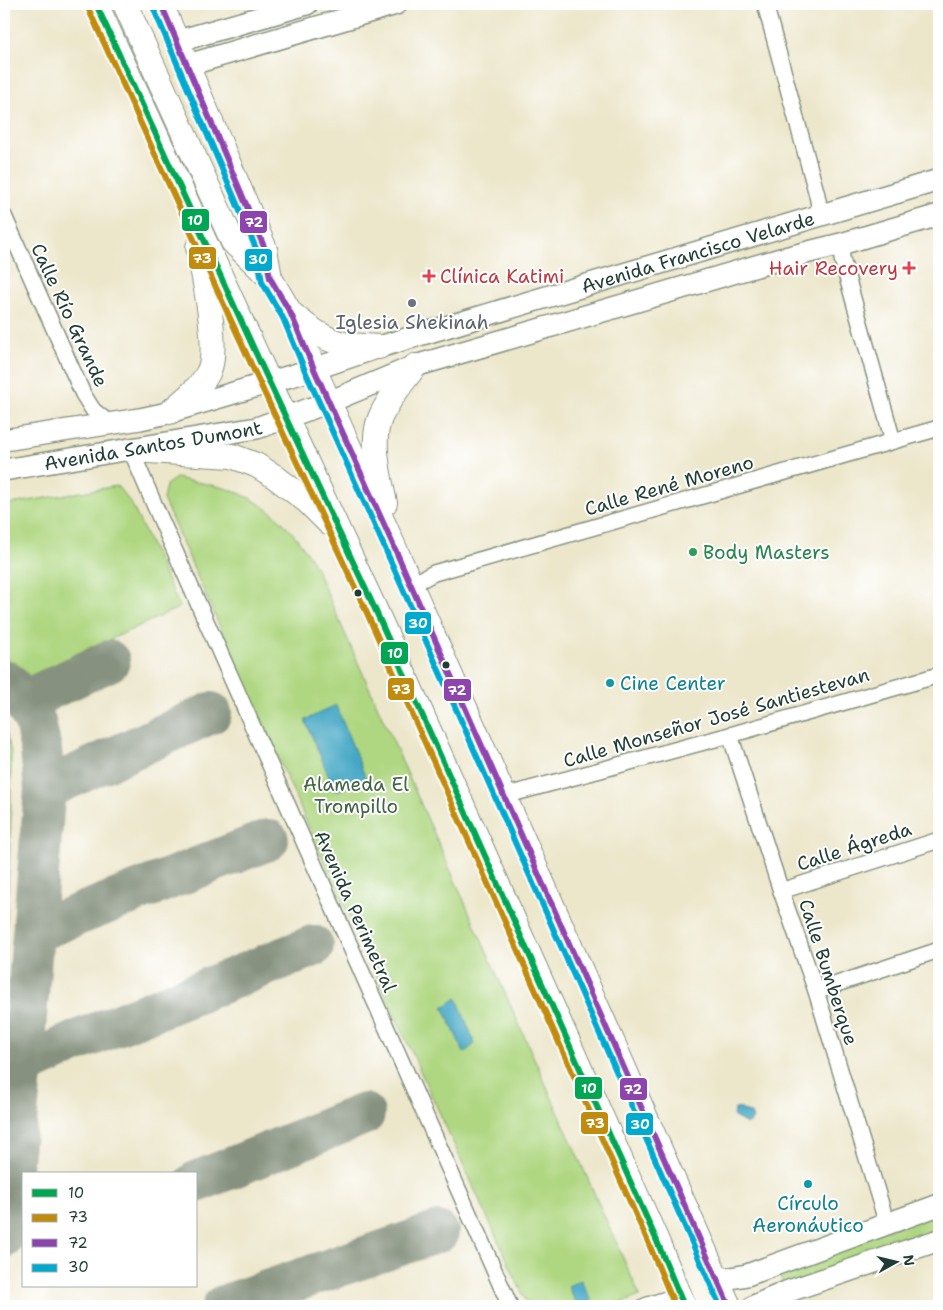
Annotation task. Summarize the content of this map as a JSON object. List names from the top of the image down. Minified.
{"streets":{"main road":["Avenida Francisco Velarde","Avenida Santos Dumont"],"street":["Calle Río Grande","Calle René Moreno","Calle Monseñor José Santiestevan","Calle Ágreda","Avenida Perimetral","Calle Bumberque"]},"crossings":[["Avenida Francisco Velarde","Avenida Santos Dumont"],["Calle Río Grande","Avenida Santos Dumont"],["Avenida Santos Dumont","Avenida Perimetral"],["Calle Monseñor José Santiestevan","Calle Bumberque"],["Calle Ágreda","Calle Bumberque"]],"parks":["Alameda El Trompillo"],"places":{"health":["Hair Recovery","Clínica Katimi"],"other":["Iglesia Shekinah","Body Masters","Cine Center","Círculo Aeronáutico"]},"lines":["transit line 10","transit line 72","transit line 30","transit line 73"],"legend":["10","73","72","30"],"north":"right"}
